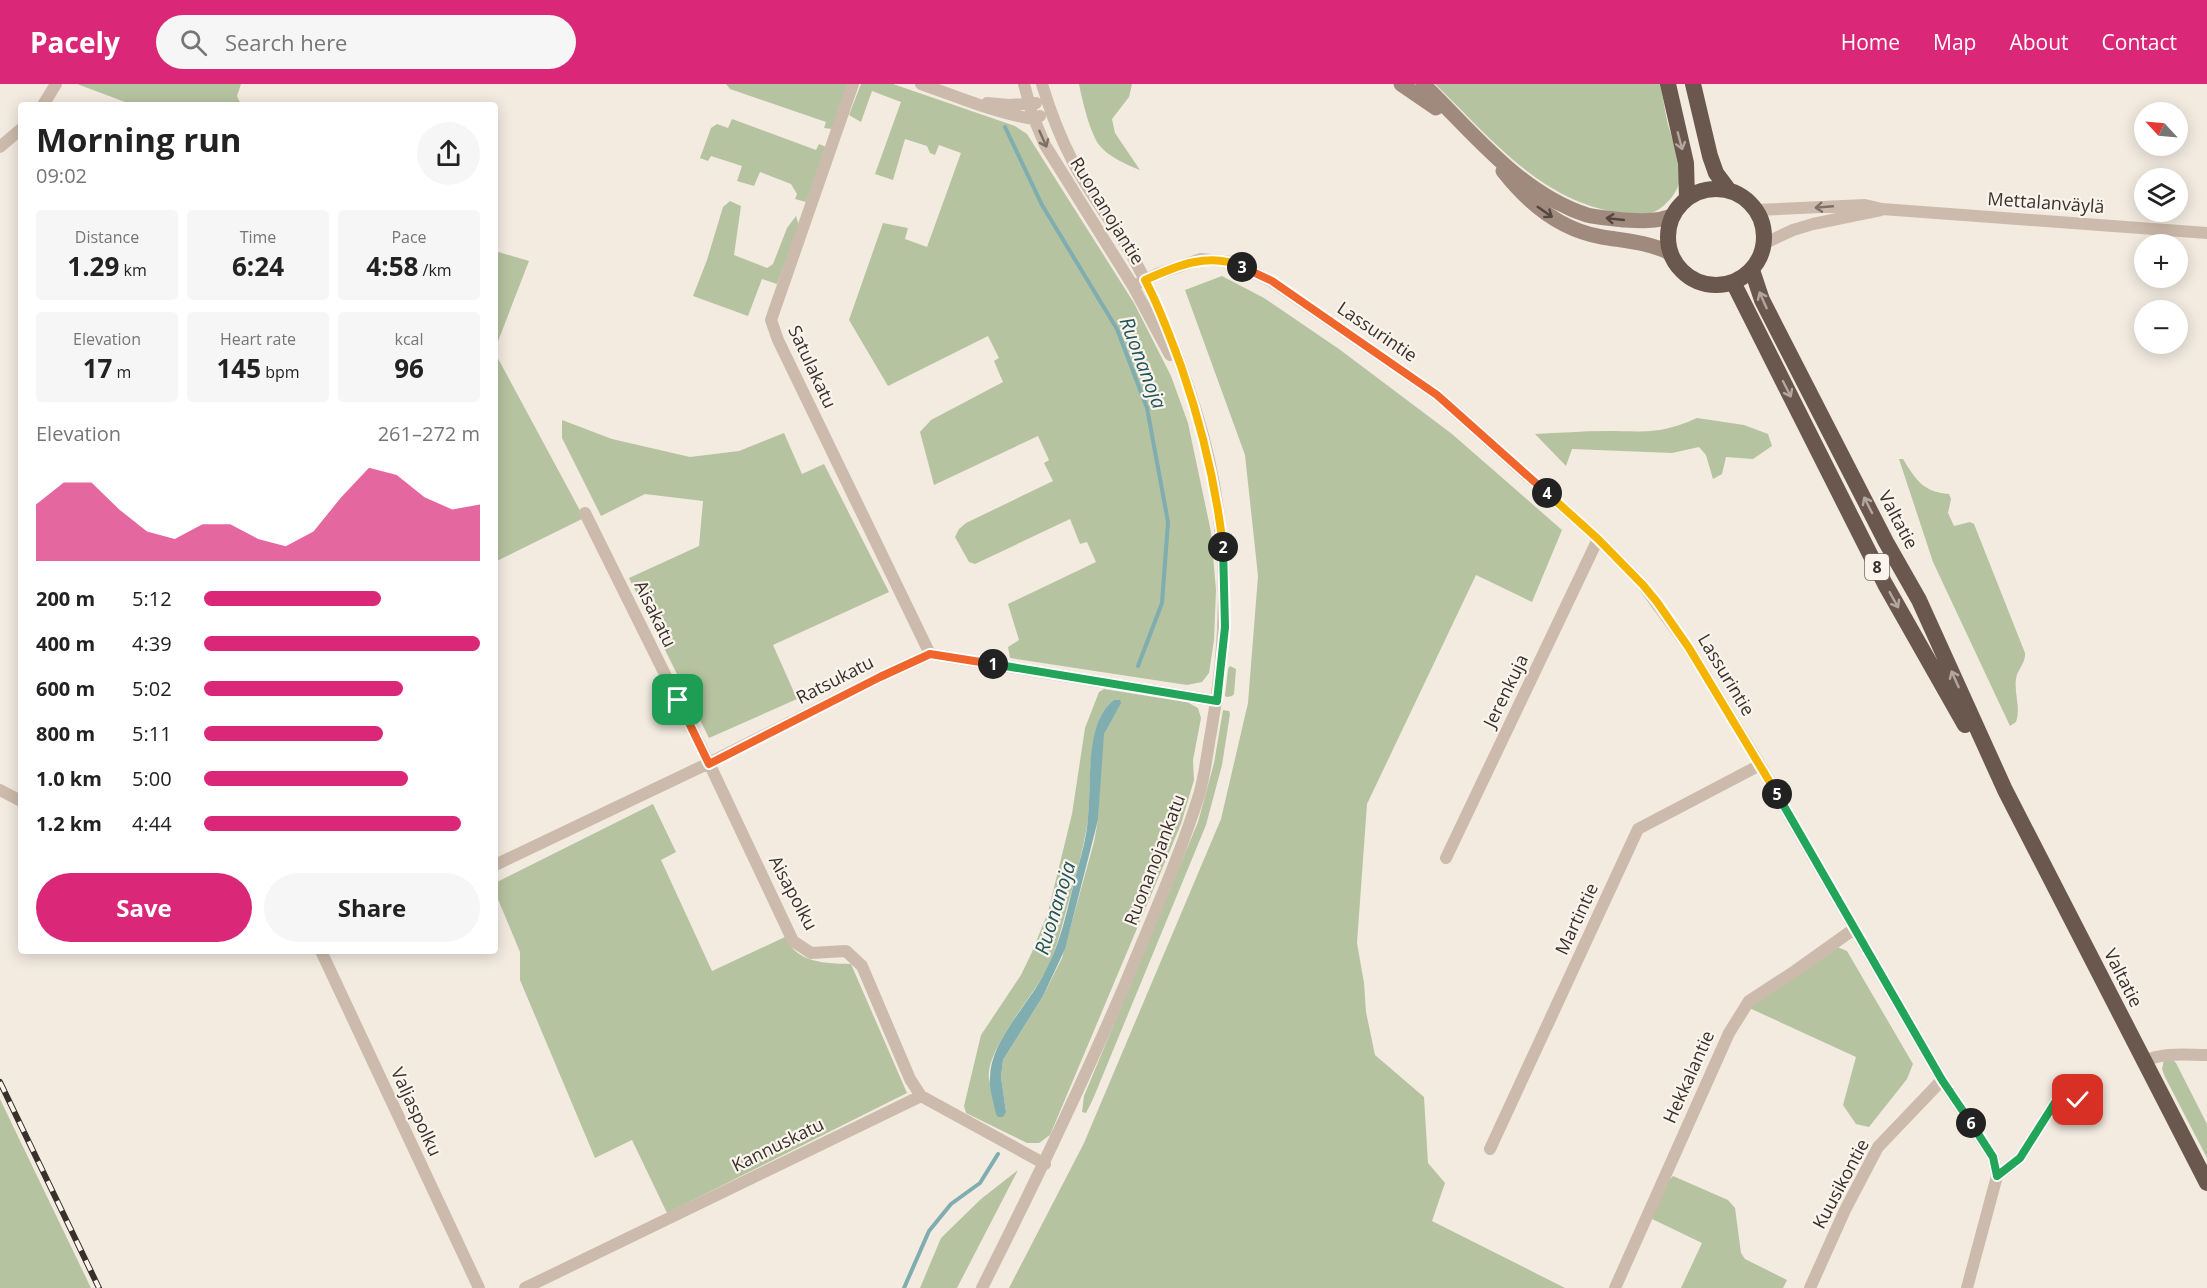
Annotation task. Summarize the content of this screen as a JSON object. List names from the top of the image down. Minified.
{"streets":{"highway":["Valtatie","8"],"street":["Mettalanväylä","Ruonanojantie","Lassurintie","Satulakatu","Aisakatu","Ratsukatu","Jerenkuja","Ruonanojankatu","Aisapolku","Martintie","Hekkalantie","Valjaspolku","Kannuskatu","Kuusikontie"]},"crossings":[["Mettalanväylä","Valtatie"],["Ruonanojantie","Lassurintie"],["Ruonanojantie","Ruonanojankatu"],["Lassurintie","Jerenkuja"],["Lassurintie","Martintie"],["Lassurintie","Hekkalantie"],["Lassurintie","Kuusikontie"],["Satulakatu","Ratsukatu"],["Aisakatu","Ratsukatu"],["Aisakatu","Aisapolku"],["Ratsukatu","Aisapolku"],["Aisapolku","Kannuskatu"]],"water":["Ruonanoja"],"north":"top left","page":{"header":"Pacely","search":"Search here","nav":["Home","Map","About","Contact"],"map_buttons":["+","−"],"heading":["Morning run","09:02"],"stats":[["Distance","1.29 km"],["Time","6:24"],["Pace","4:58 /km"],["Elevation","17 m"],["Heart rate","145 bpm"],["kcal","96"]],"pins":["3","4","2","1","5","6"],"chart":["Elevation","261–272 m"],"list":[{"name":"200 m","note":"5:12"},{"name":"400 m","note":"4:39"},{"name":"600 m","note":"5:02"},{"name":"800 m","note":"5:11"},{"name":"1.0 km","note":"5:00"},{"name":"1.2 km","note":"4:44"}],"buttons":["Save","Share"]}}
